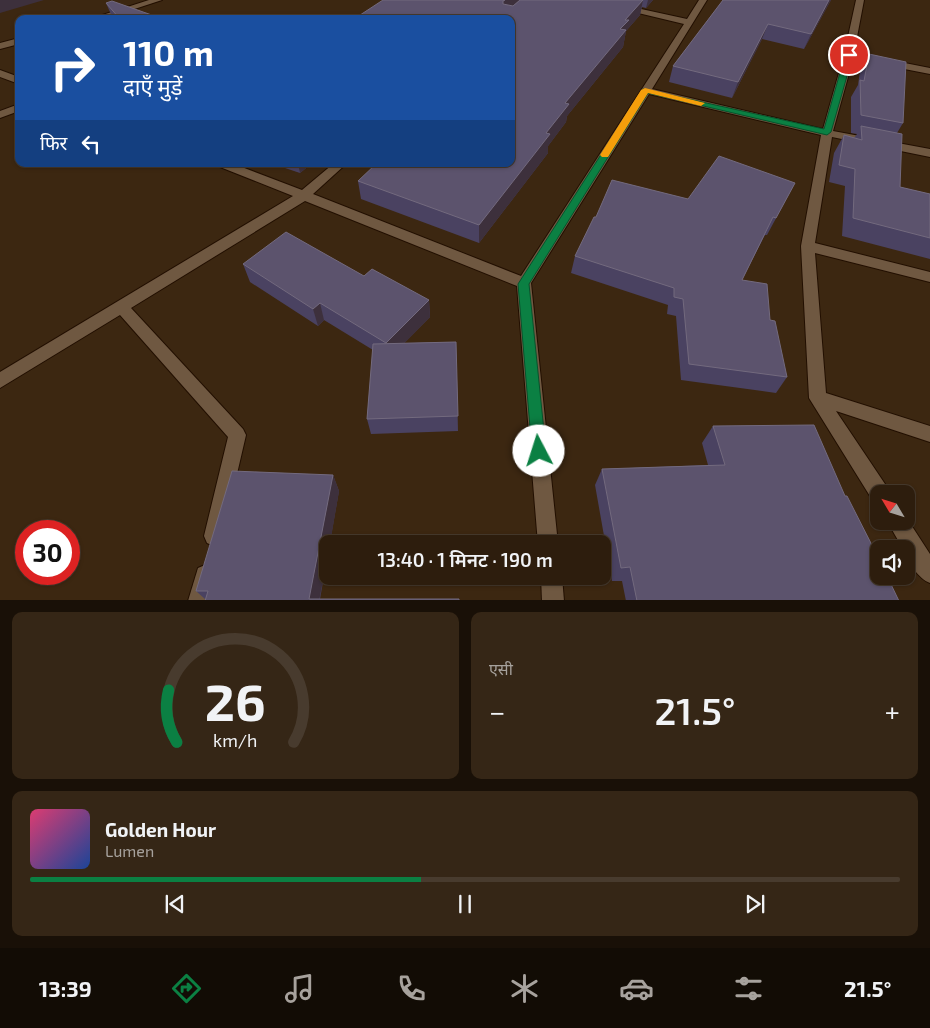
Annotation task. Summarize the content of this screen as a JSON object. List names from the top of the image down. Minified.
{"north":"top left","page":{"turn":["110 m","दाएँ मुड़ें"],"then":"फिर","limit":"30","trip":"13:40 · 1 मिनट · 190 m","tile":"एसी","heat":["−","21.5°","+"],"song":["Golden Hour","Lumen"],"tabs":["13:39","21.5°"],"gauge":["26","km/h"]}}
